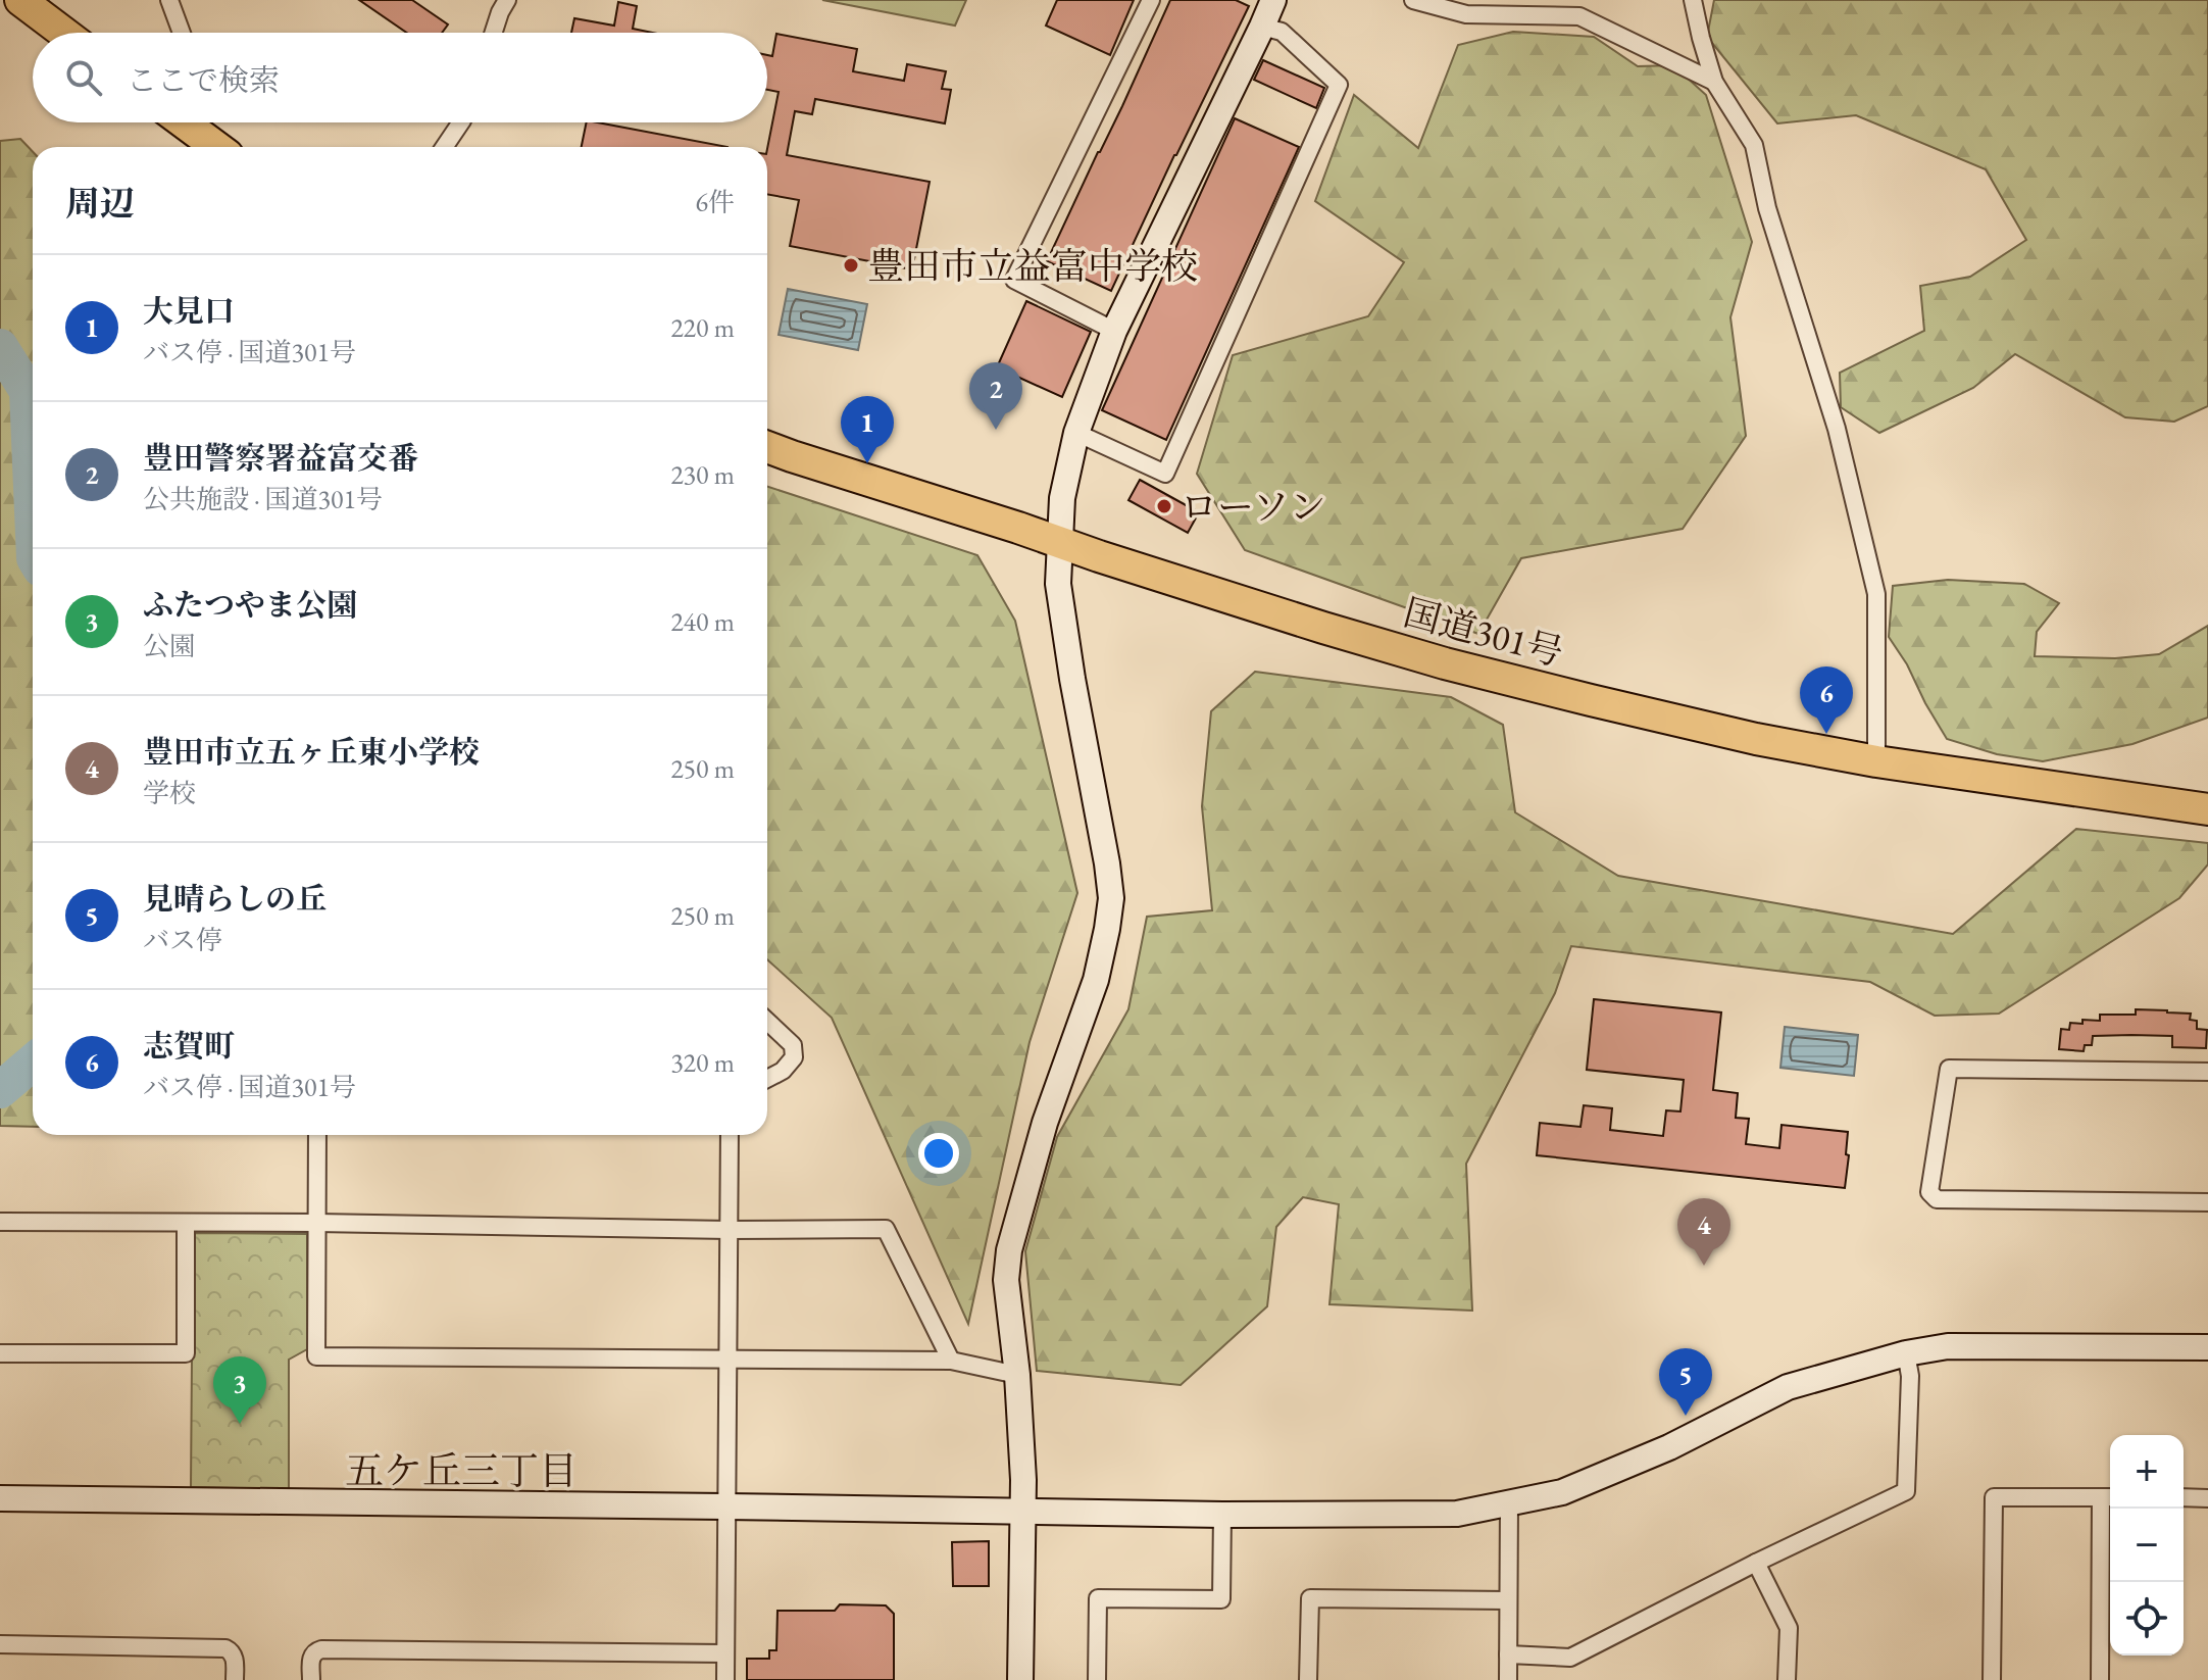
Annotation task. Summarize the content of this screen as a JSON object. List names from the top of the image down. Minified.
{"streets":{"highway":["国道301号"]},"districts":["五ケ丘三丁目"],"places":["豊田市立益富中学校","ローソン"],"page":{"search":"ここで検索","heading":["周辺","6件"],"list":[{"mark":"1","name":"大見口","note":"バス停 · 国道301号","value":"220 m"},{"mark":"2","name":"豊田警察署益富交番","note":"公共施設 · 国道301号","value":"230 m"},{"mark":"3","name":"ふたつやま公園","note":"公園","value":"240 m"},{"mark":"4","name":"豊田市立五ヶ丘東小学校","note":"学校","value":"250 m"},{"mark":"5","name":"見晴らしの丘","note":"バス停","value":"250 m"},{"mark":"6","name":"志賀町","note":"バス停 · 国道301号","value":"320 m"}],"pins":["2","1","6","4","5","3"],"map_buttons":["+","−"]}}
